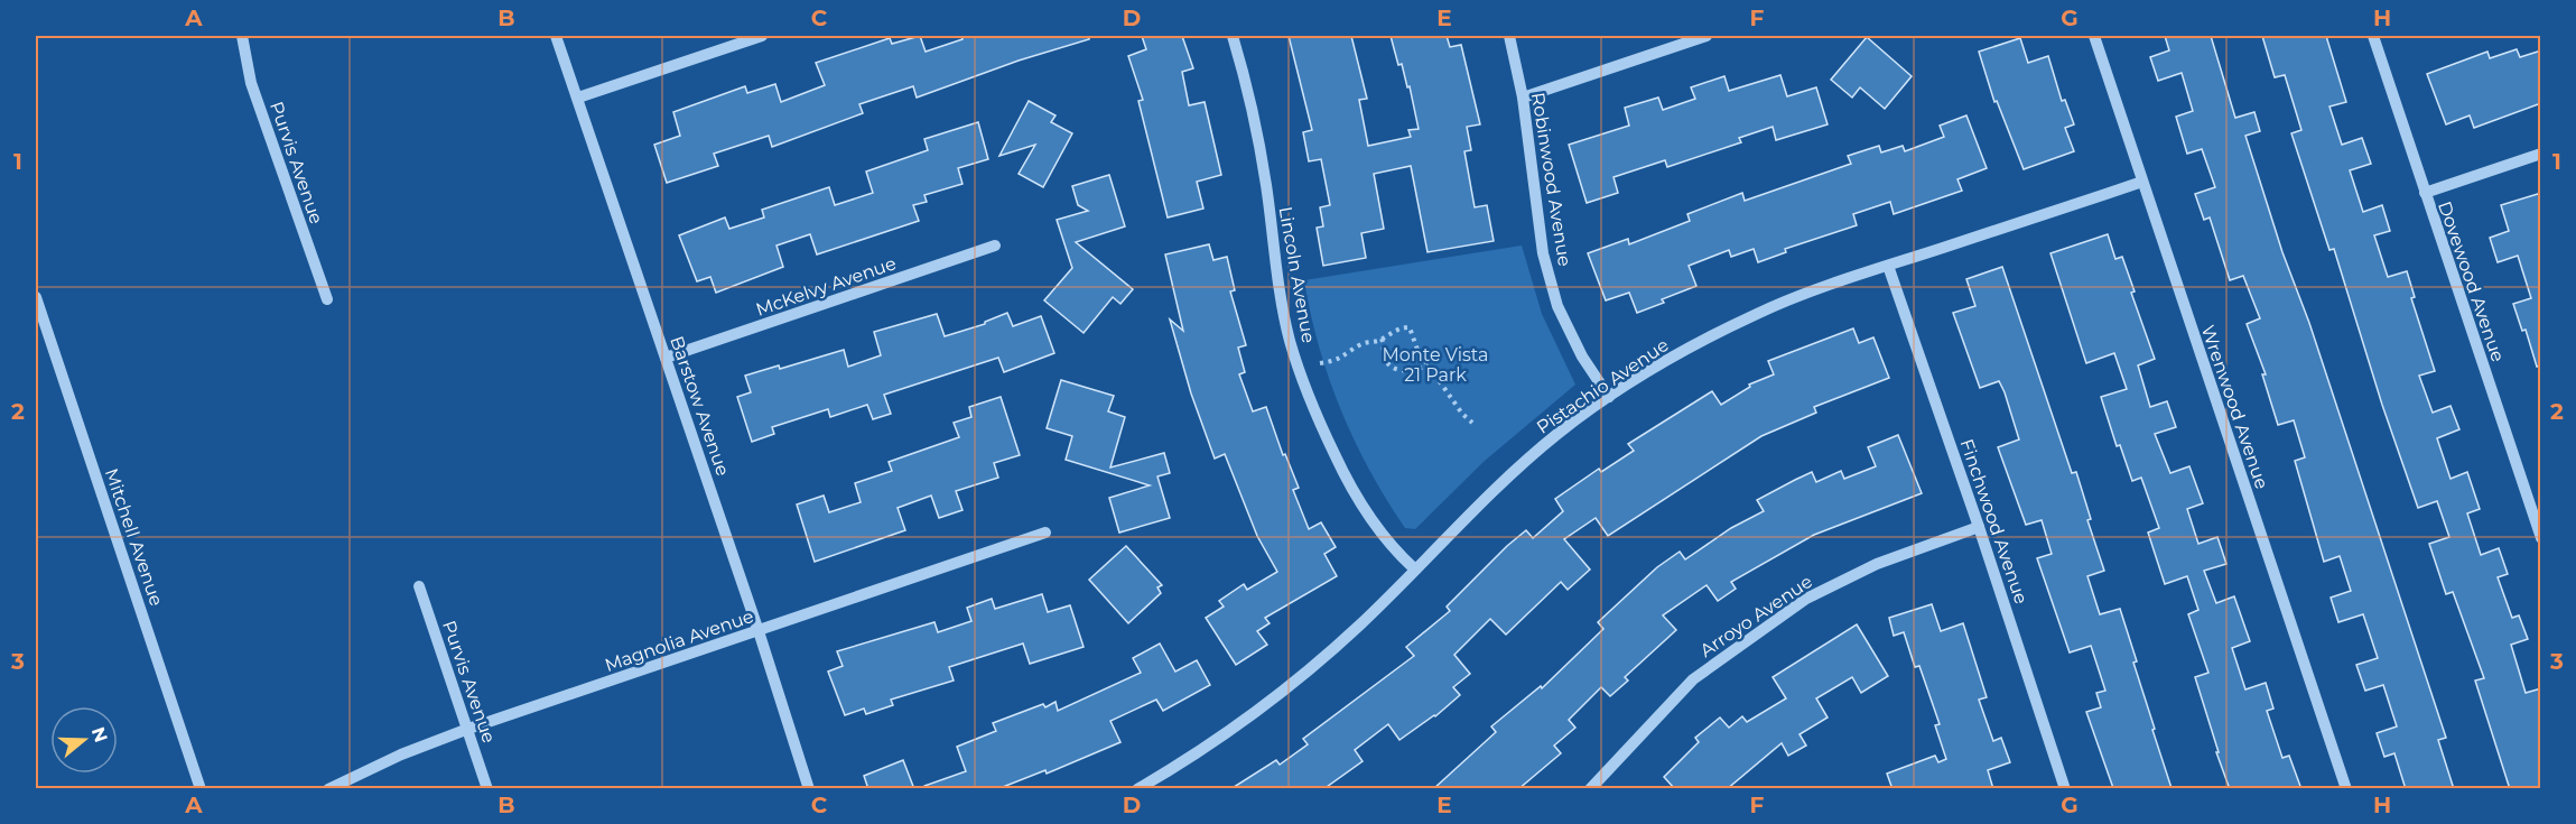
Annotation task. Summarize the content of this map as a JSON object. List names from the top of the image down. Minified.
{"streets":{"street":["Purvis Avenue","Robinwood Avenue","Lincoln Avenue","Dovewood Avenue","McKelvy Avenue","Pistachio Avenue","Barstow Avenue","Wrenwood Avenue","Finchwood Avenue","Mitchell Avenue","Arroyo Avenue","Magnolia Avenue"]},"crossings":[["Purvis Avenue","Magnolia Avenue"],["Robinwood Avenue","Pistachio Avenue"],["Lincoln Avenue","Pistachio Avenue"],["McKelvy Avenue","Barstow Avenue"],["Pistachio Avenue","Wrenwood Avenue"],["Pistachio Avenue","Finchwood Avenue"],["Barstow Avenue","Magnolia Avenue"],["Finchwood Avenue","Arroyo Avenue"]],"parks":["Monte Vista 21 Park"],"north":"right","grid":{"columns":["A","B","C","D","E","F","G","H"],"rows":["1","2","3"]}}
